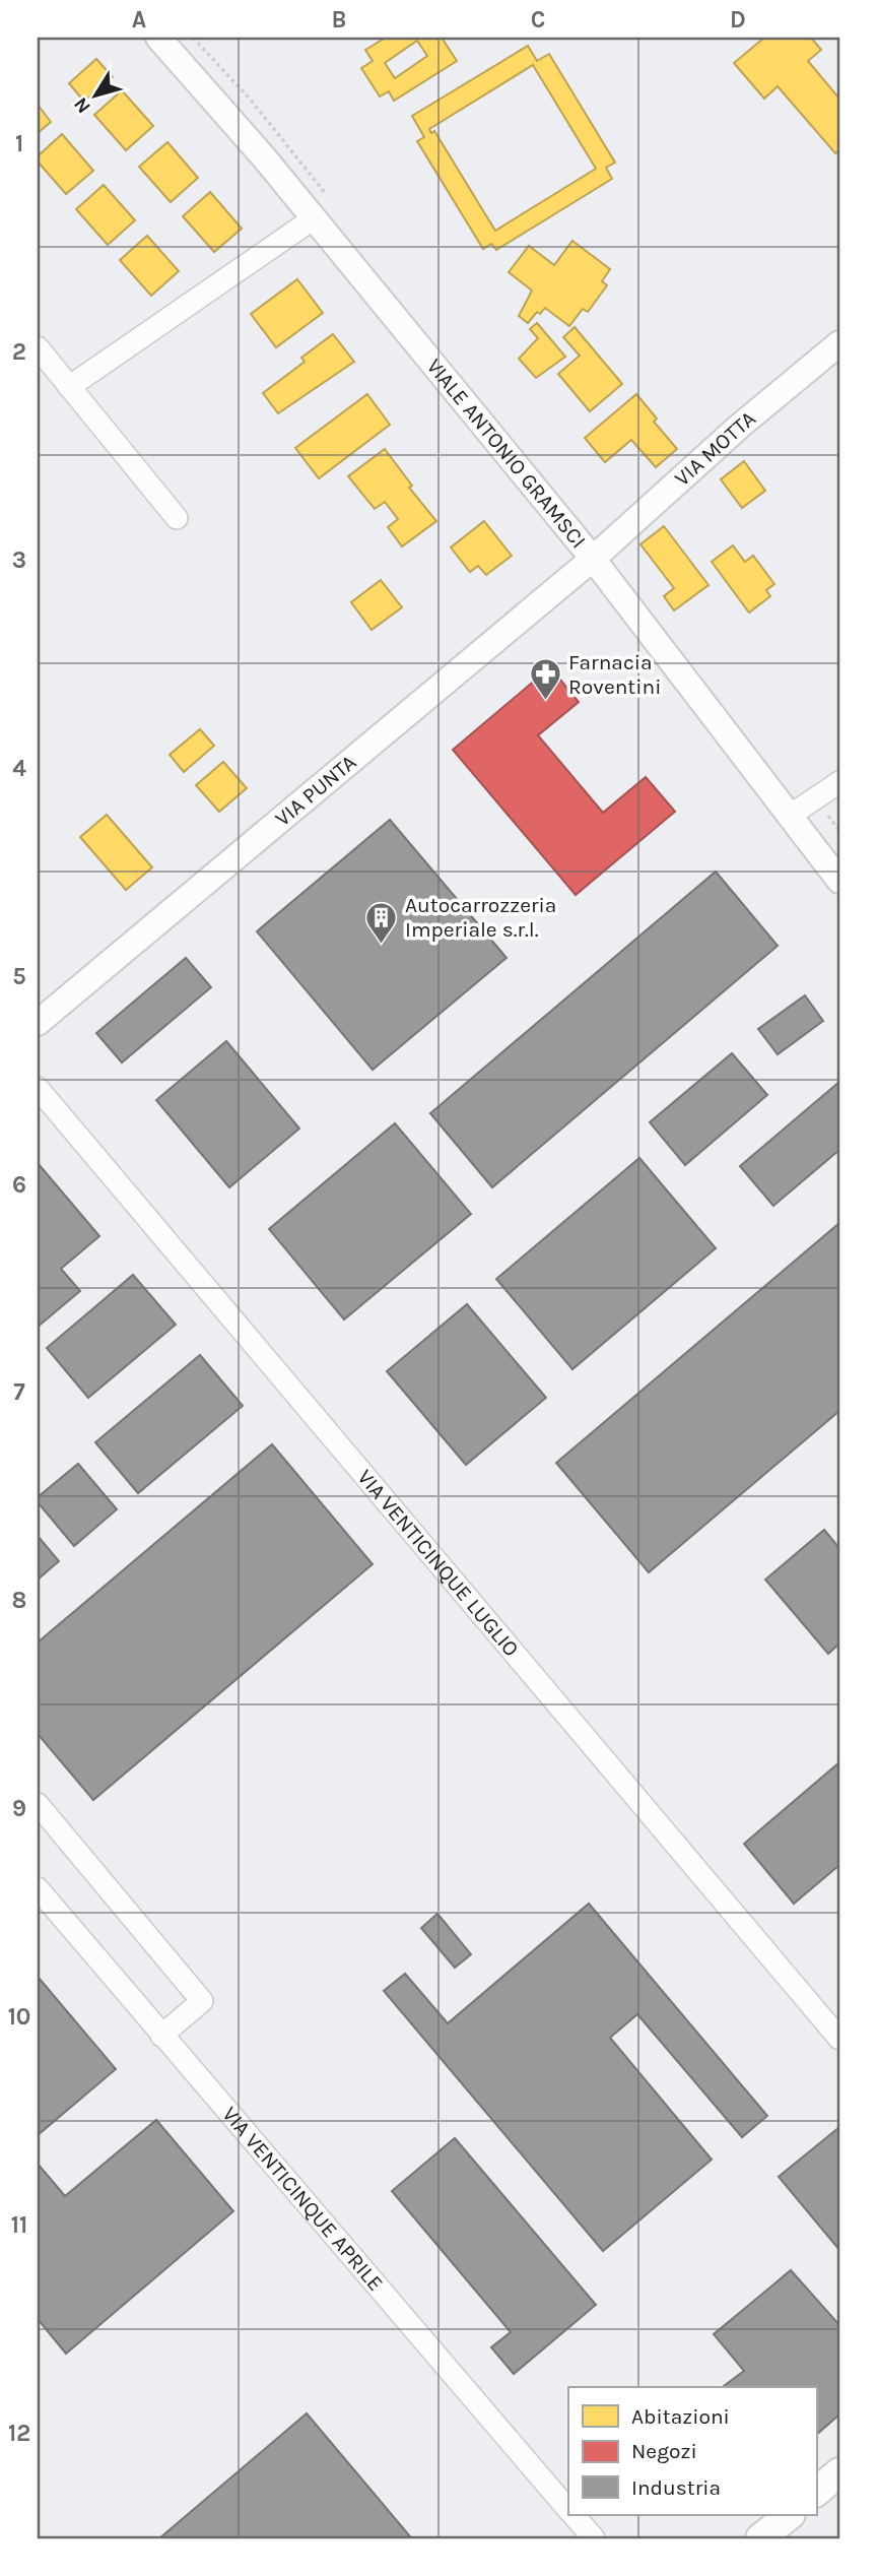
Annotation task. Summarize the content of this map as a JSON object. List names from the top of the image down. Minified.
{"streets":{"street":["VIA MOTTA","VIALE ANTONIO GRAMSCI","VIA PUNTA","VIA VENTICINQUE LUGLIO","VIA VENTICINQUE APRILE"]},"crossings":[["VIA MOTTA","VIALE ANTONIO GRAMSCI"],["VIA MOTTA","VIA PUNTA"],["VIALE ANTONIO GRAMSCI","VIA PUNTA"]],"places":{"pharmacy":["Farnacia Roventini"],"building":["Autocarrozzeria Imperiale s.r.l."]},"legend":["Abitazioni","Negozi","Industria"],"north":"bottom left","grid":{"columns":["A","B","C","D"],"rows":["1","2","3","4","5","6","7","8","9","10","11","12"]}}
